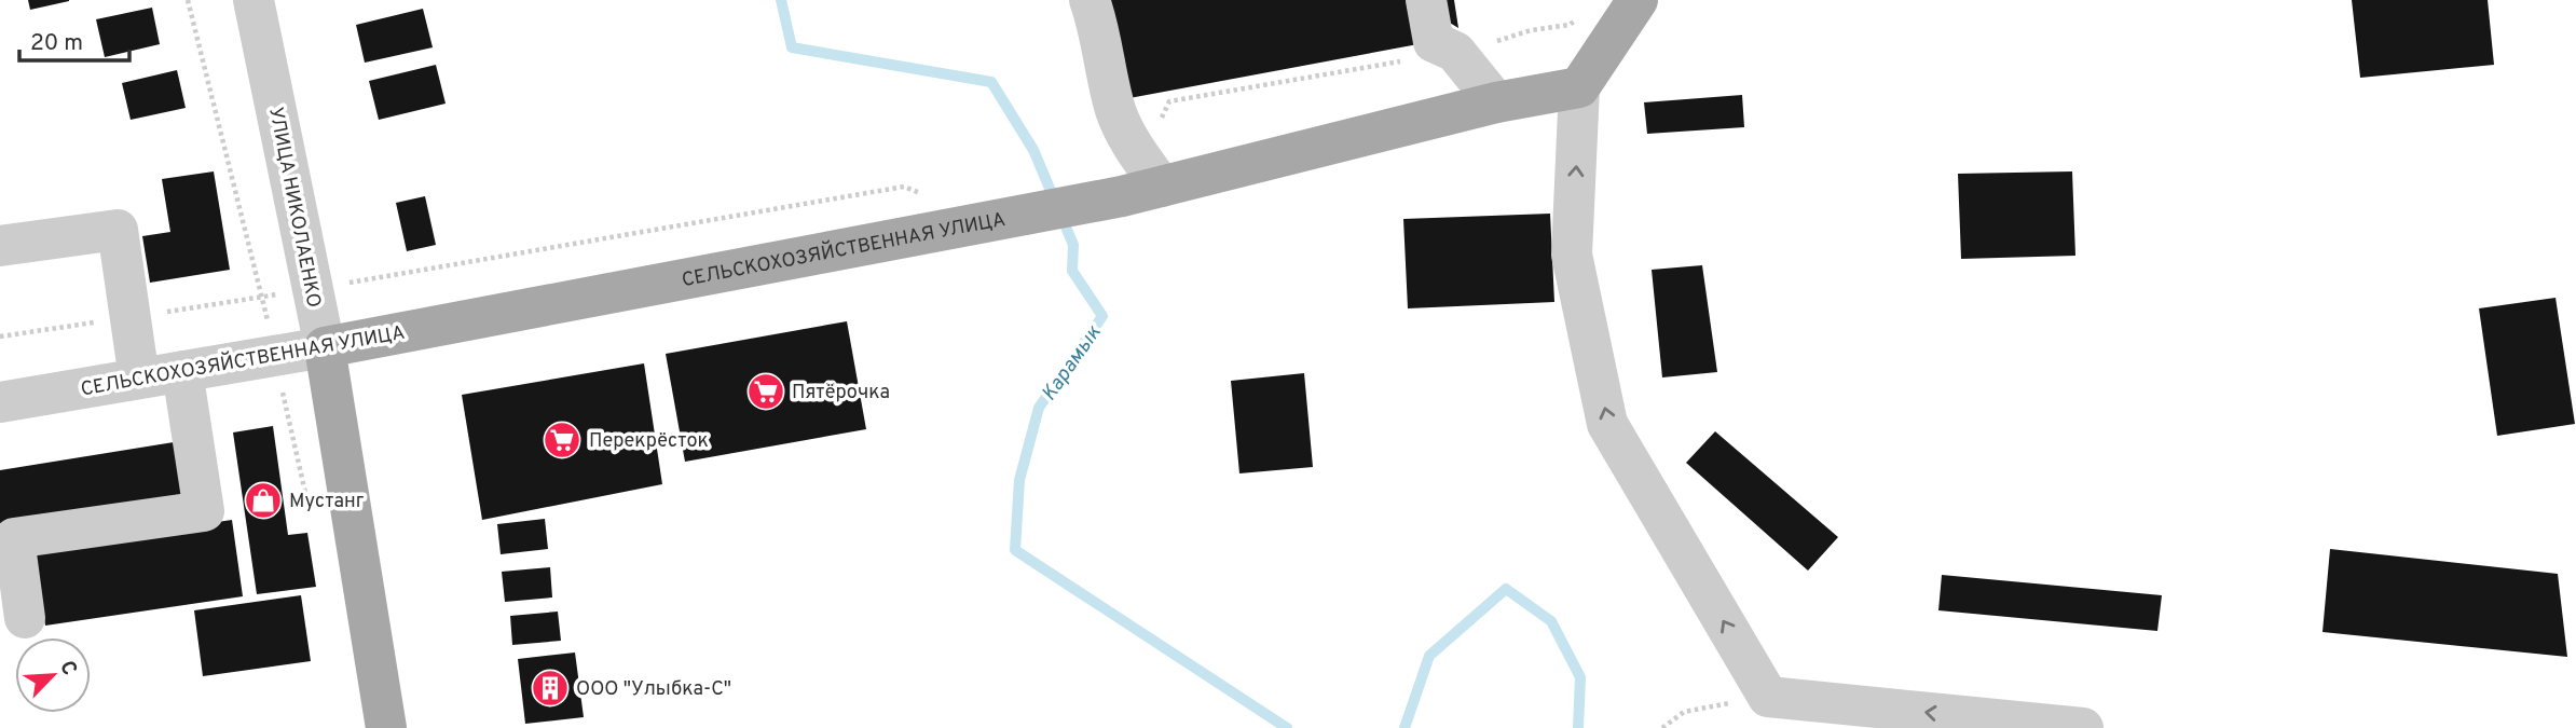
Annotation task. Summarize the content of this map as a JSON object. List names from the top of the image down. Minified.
{"streets":{"main road":["УЛИЦА НИКОЛАЕНКО","СЕЛЬСКОХОЗЯЙСТВЕННАЯ УЛИЦА"]},"crossings":[["УЛИЦА НИКОЛАЕНКО","СЕЛЬСКОХОЗЯЙСТВЕННАЯ УЛИЦА"]],"water":["Карамык"],"places":{"supermarket":["Пятёрочка","Перекрёсток"],"shop":["Мустанг"],"building":["ООО \"Улыбка-С\""]},"scale_bar":"20 m","north":"top right"}
